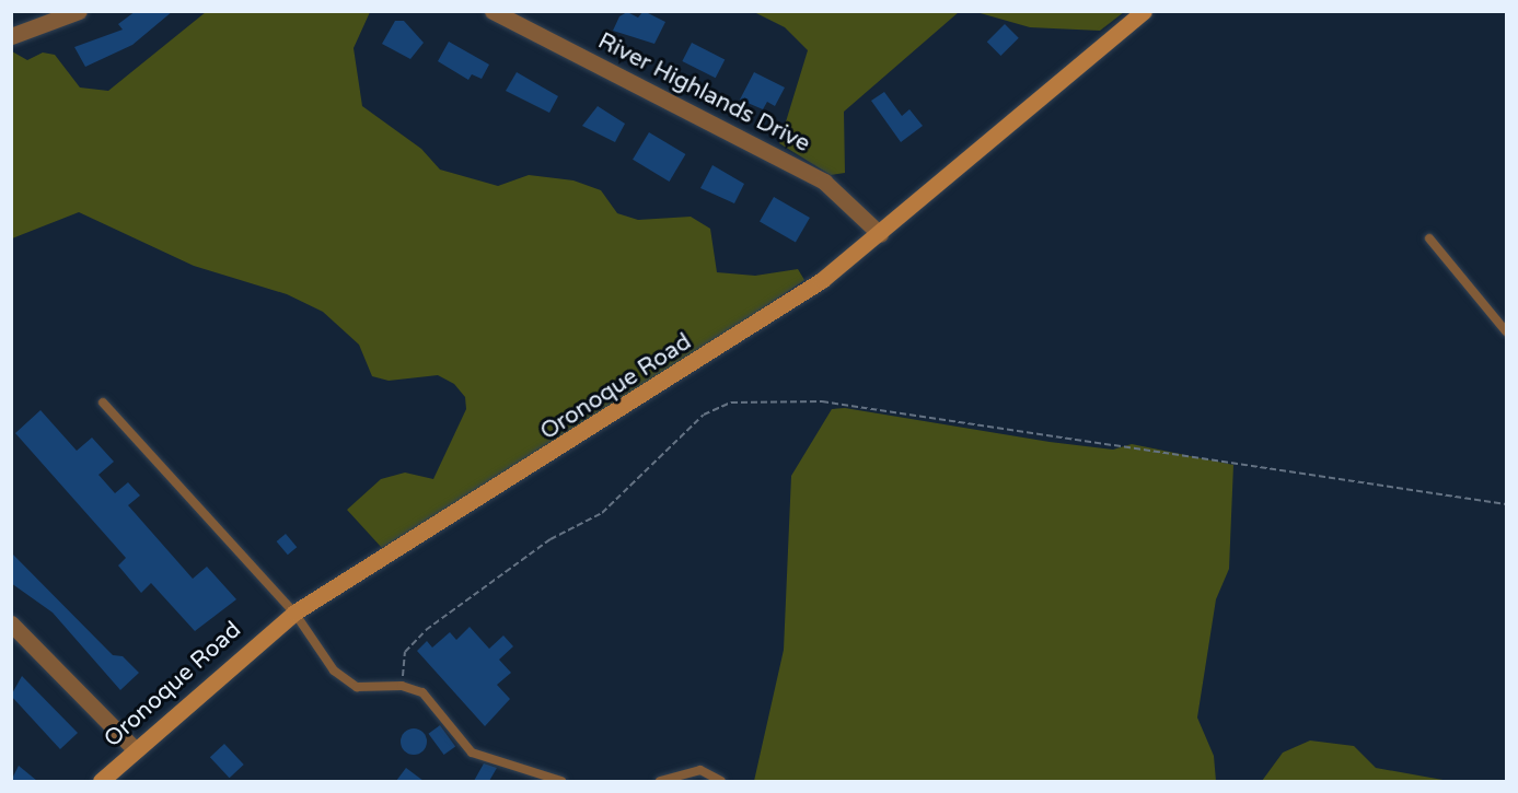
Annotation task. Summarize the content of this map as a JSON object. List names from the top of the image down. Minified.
{"streets":{"street":["River Highlands Drive","Oronoque Road"]},"crossings":[["River Highlands Drive","Oronoque Road"]]}
